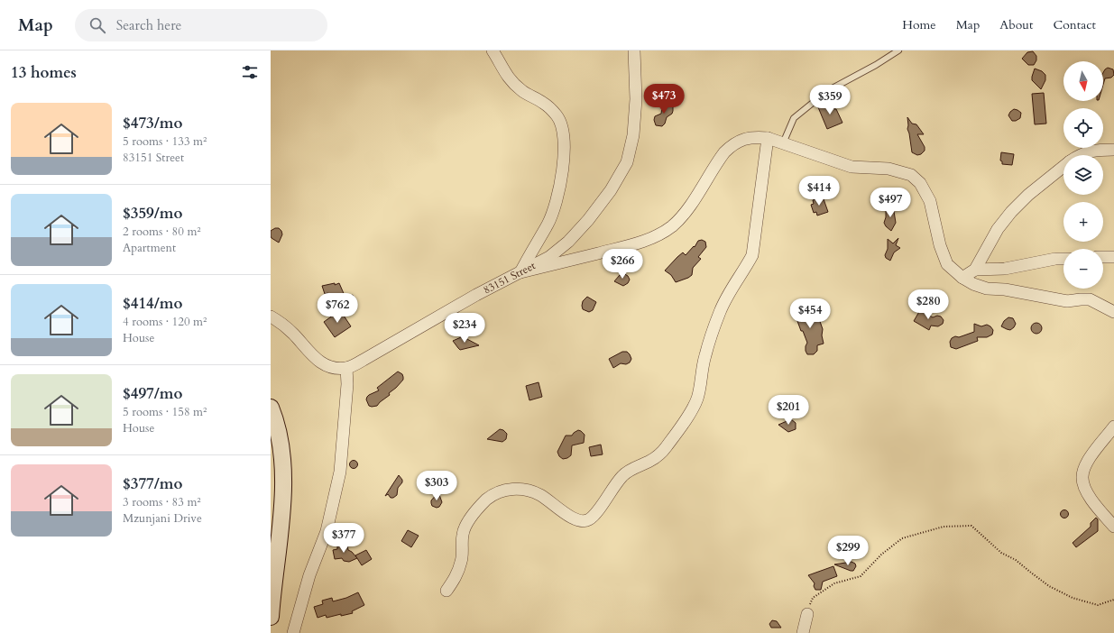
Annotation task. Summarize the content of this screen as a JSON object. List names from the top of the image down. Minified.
{"streets":{"street":["83151 Street"]},"north":"bottom","page":{"header":"Map","search":"Search here","nav":["Home","Map","About","Contact"],"heading":"13 homes","map_buttons":["+","−"],"price":["$473","$359","$414","$497","$266","$280","$762","$454","$234","$201","$303","$377","$299"],"list":[{"name":"$473/mo","note":"5 rooms · 133 m² · 83151 Street"},{"name":"$359/mo","note":"2 rooms · 80 m² · Apartment"},{"name":"$414/mo","note":"4 rooms · 120 m² · House"},{"name":"$497/mo","note":"5 rooms · 158 m² · House"},{"name":"$377/mo","note":"3 rooms · 83 m² · Mzunjani Drive"}]}}
